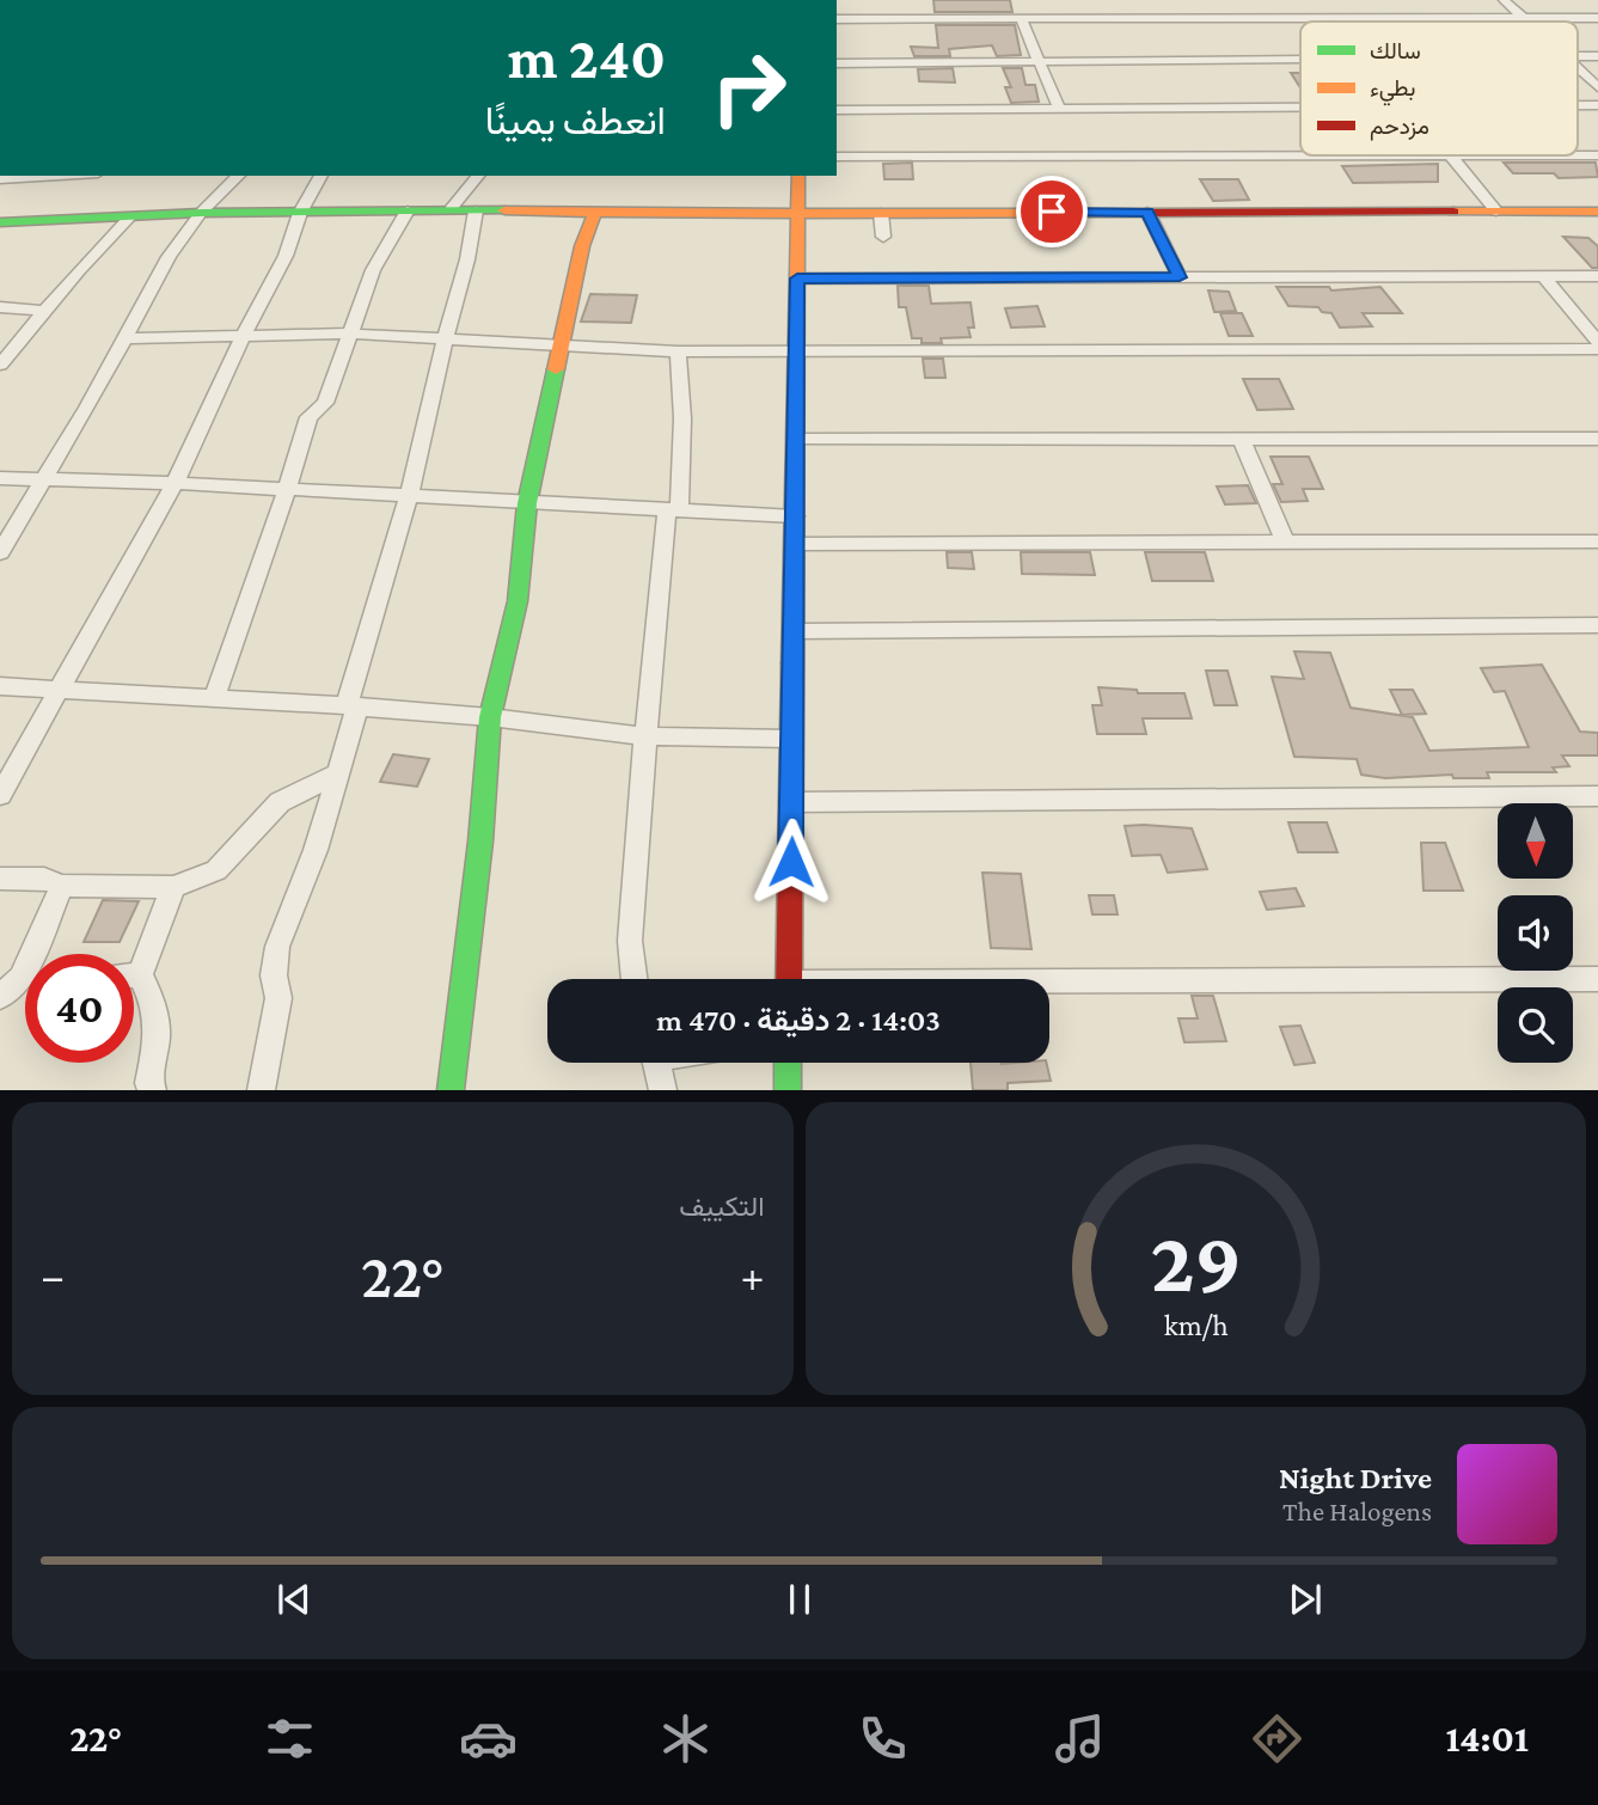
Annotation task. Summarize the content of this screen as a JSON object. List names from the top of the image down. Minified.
{"legend":["سالك","بطيء","مزدحم"],"north":"bottom","page":{"turn":["240 m","انعطف يمينًا"],"limit":"40","trip":"14:03 · 2 دقيقة · 470 m","tile":"التكييف","heat":["−","22°","+"],"song":["Night Drive","The Halogens"],"tabs":["14:01","22°"],"gauge":["29","km/h"]}}
